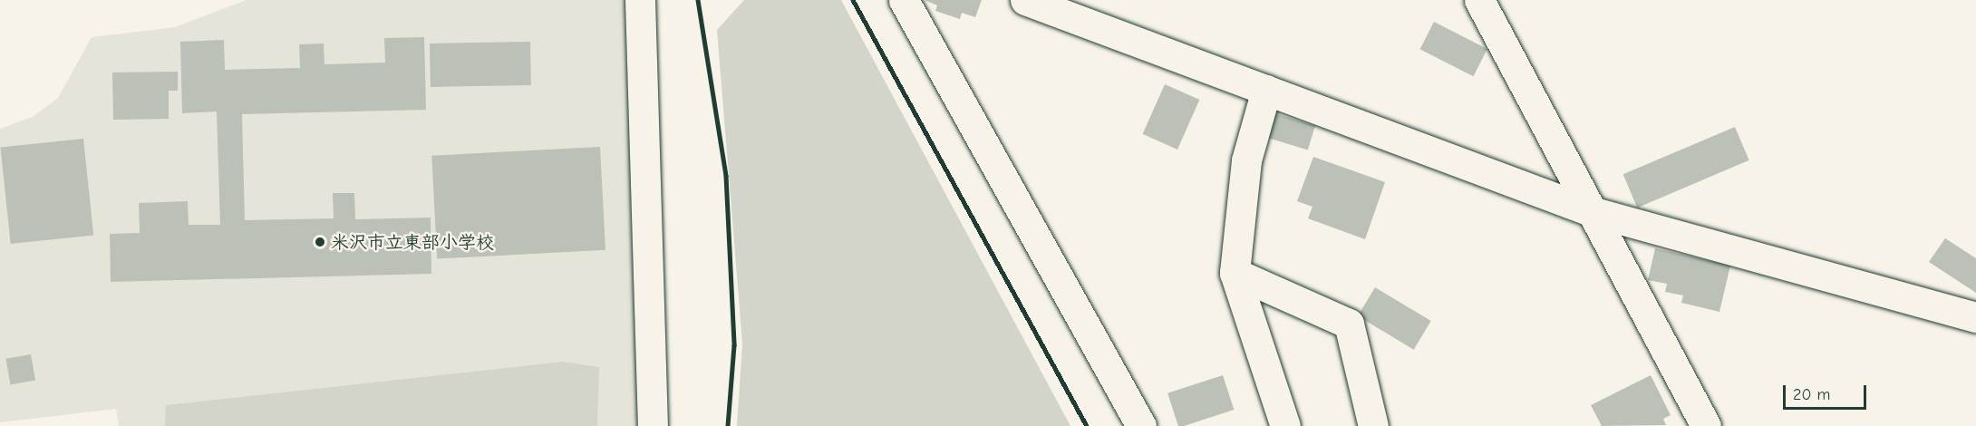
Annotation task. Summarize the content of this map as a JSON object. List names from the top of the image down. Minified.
{"places":["米沢市立東部小学校"],"scale_bar":"20 m"}
